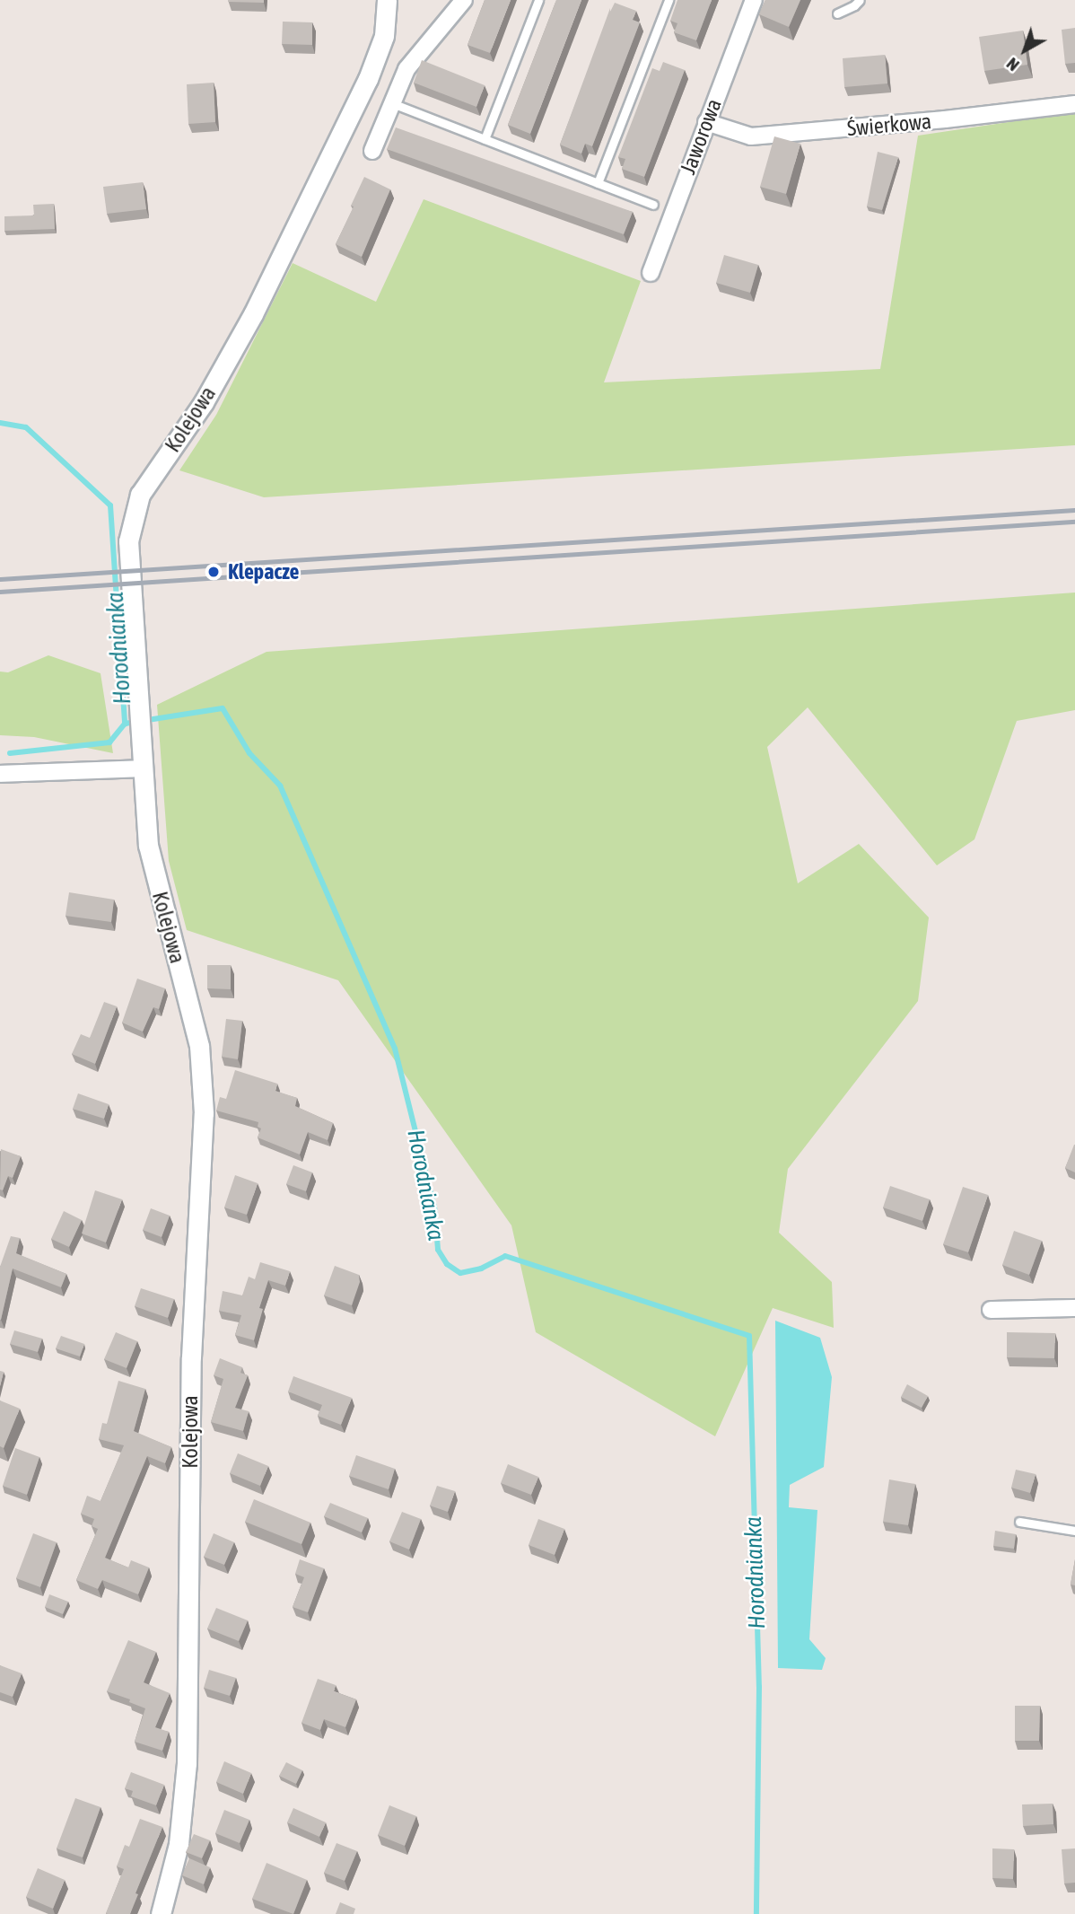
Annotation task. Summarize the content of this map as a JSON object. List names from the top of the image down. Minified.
{"streets":{"street":["Świerkowa","Jaworowa","Kolejowa"]},"crossings":[["Świerkowa","Jaworowa"]],"water":["Horodnianka"],"places":["Klepacze"],"north":"bottom left"}
